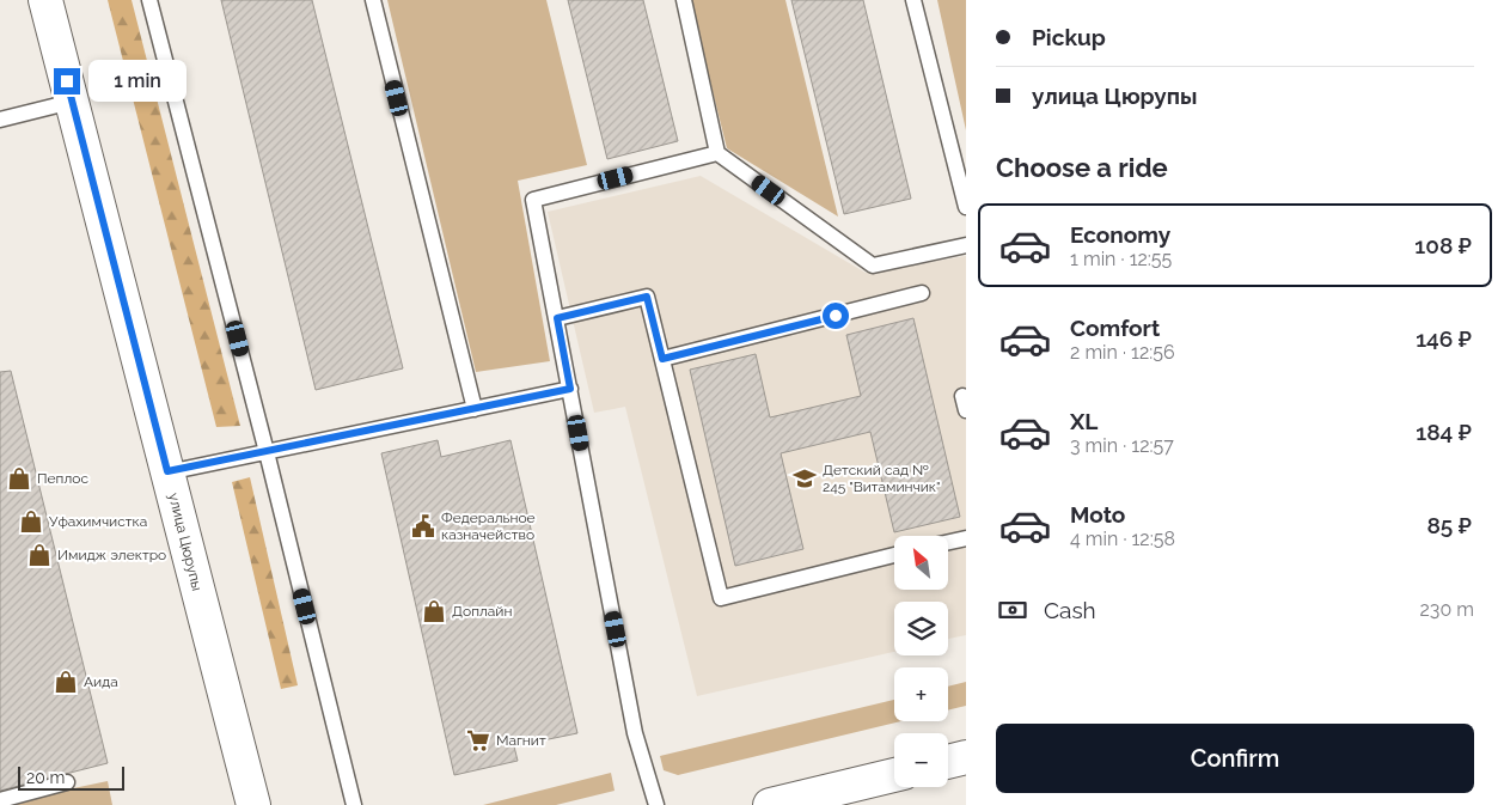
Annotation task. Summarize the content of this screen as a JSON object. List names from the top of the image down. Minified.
{"streets":{"main road":["улица Цюрупы"]},"places":{"shop":["Пеплос","Уфахимчистка","Имидж электро","Доплайн","Аида"],"school or university":["Детский сад № 245 \"Витаминчик\""],"public building":["Федеральное казначейство"],"supermarket":["Магнит"]},"scale_bar":"20 m","north":"top left","page":{"banner":["Pickup","улица Цюрупы"],"bubble":"1 min","heading":"Choose a ride","list":[{"name":"Economy","note":"1 min · 12:55","value":"108 ₽"},{"name":"Comfort","note":"2 min · 12:56","value":"146 ₽"},{"name":"XL","note":"3 min · 12:57","value":"184 ₽"},{"name":"Moto","note":"4 min · 12:58","value":"85 ₽"}],"map_buttons":["+","−"],"pay":["Cash","230 m"],"buttons":"Confirm","scale":"20 m"}}
